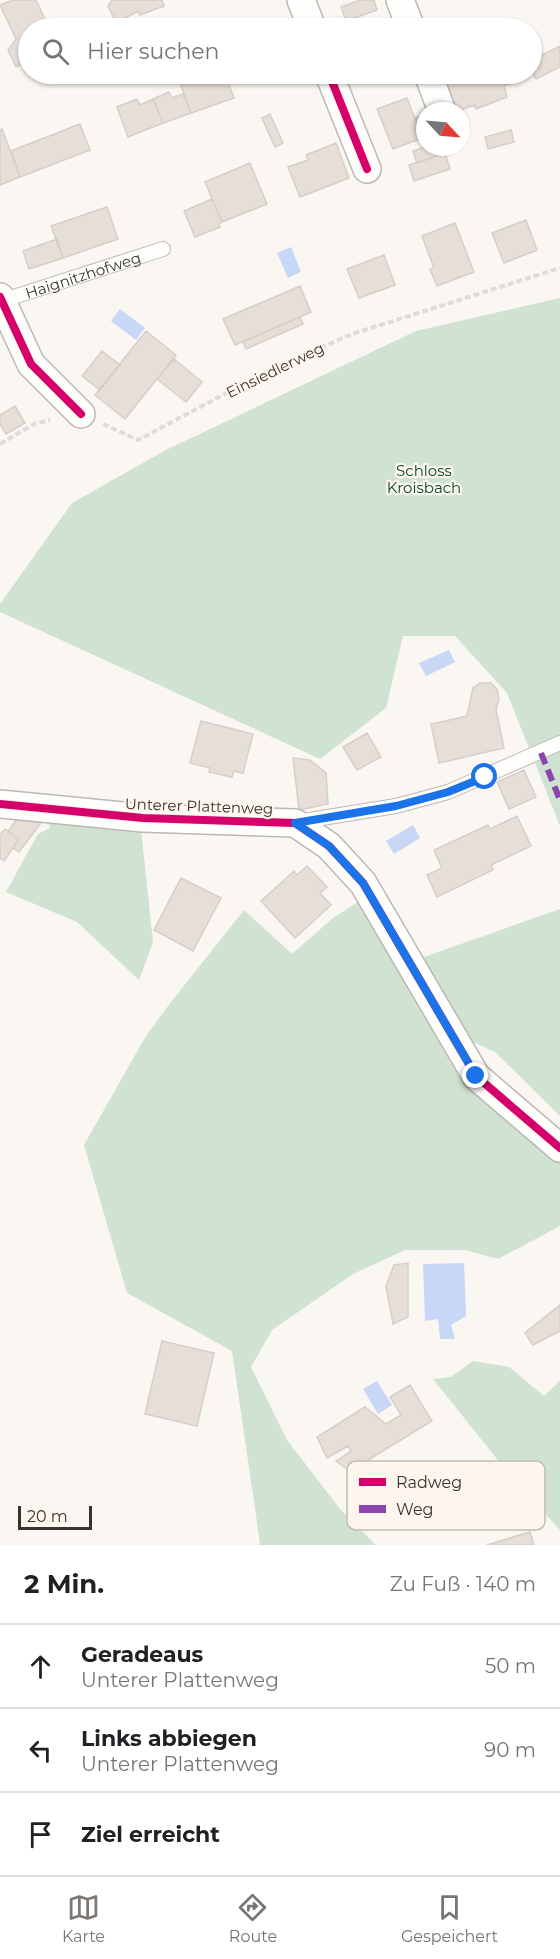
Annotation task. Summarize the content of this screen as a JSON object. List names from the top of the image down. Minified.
{"streets":{"street":["Haignitzhofweg","Unterer Plattenweg"],"path":["Einsiedlerweg"]},"crossings":[["Haignitzhofweg","Einsiedlerweg"]],"parks":["Schloss Kroisbach"],"legend":["Radweg","Weg"],"scale_bar":"20 m","north":"bottom right","page":{"search":"Hier suchen","scale":"20 m","heading":["2 Min.","Zu Fuß · 140 m"],"list":[["Geradeaus","Unterer Plattenweg","50 m"],["Links abbiegen","Unterer Plattenweg","90 m"],"Ziel erreicht"],"nav":["Karte","Route","Gespeichert"]}}
